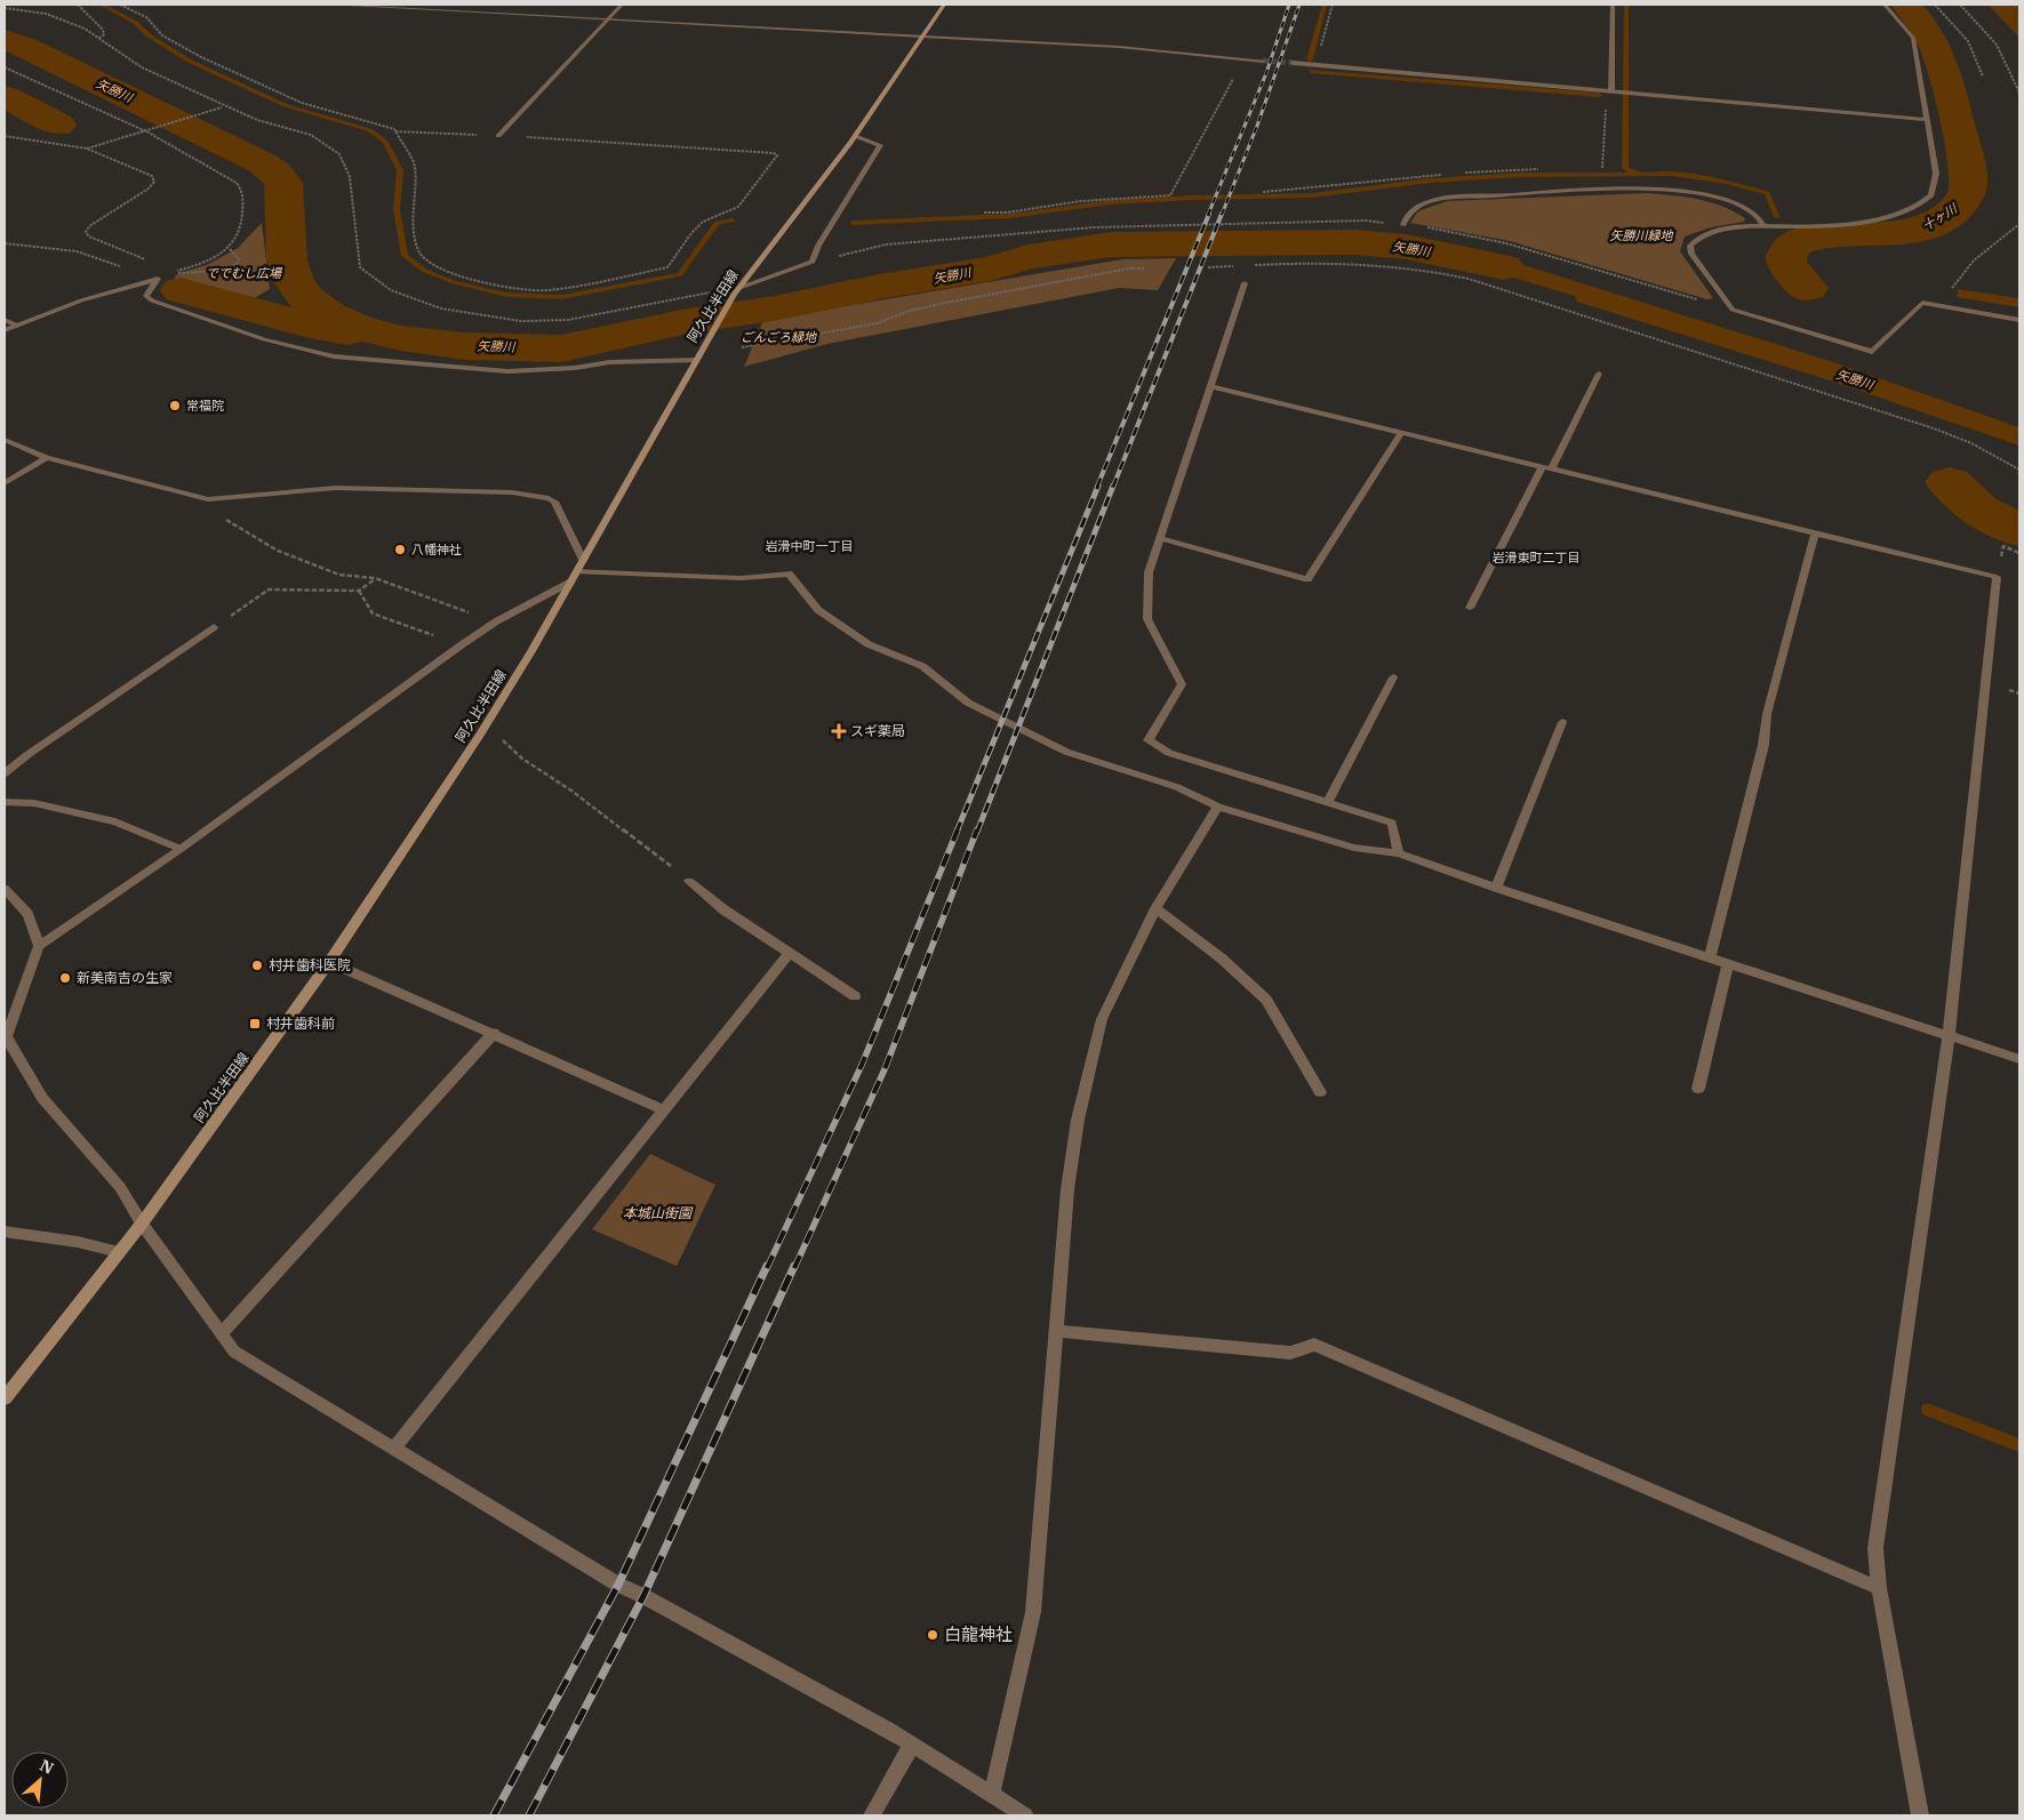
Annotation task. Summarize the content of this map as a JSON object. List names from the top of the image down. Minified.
{"streets":{"main road":["阿久比半田線"]},"districts":["岩滑中町一丁目","岩滑東町二丁目"],"water":["矢勝川","十ヶ川"],"parks":["矢勝川緑地","ででむし広場","ごんごろ緑地","本城山街園"],"places":{"other":["常福院","八幡神社","村井歯科医院","新美南吉の生家","白龍神社"],"health":["スギ薬局"],"transit":["村井歯科前"]},"north":"top right"}
